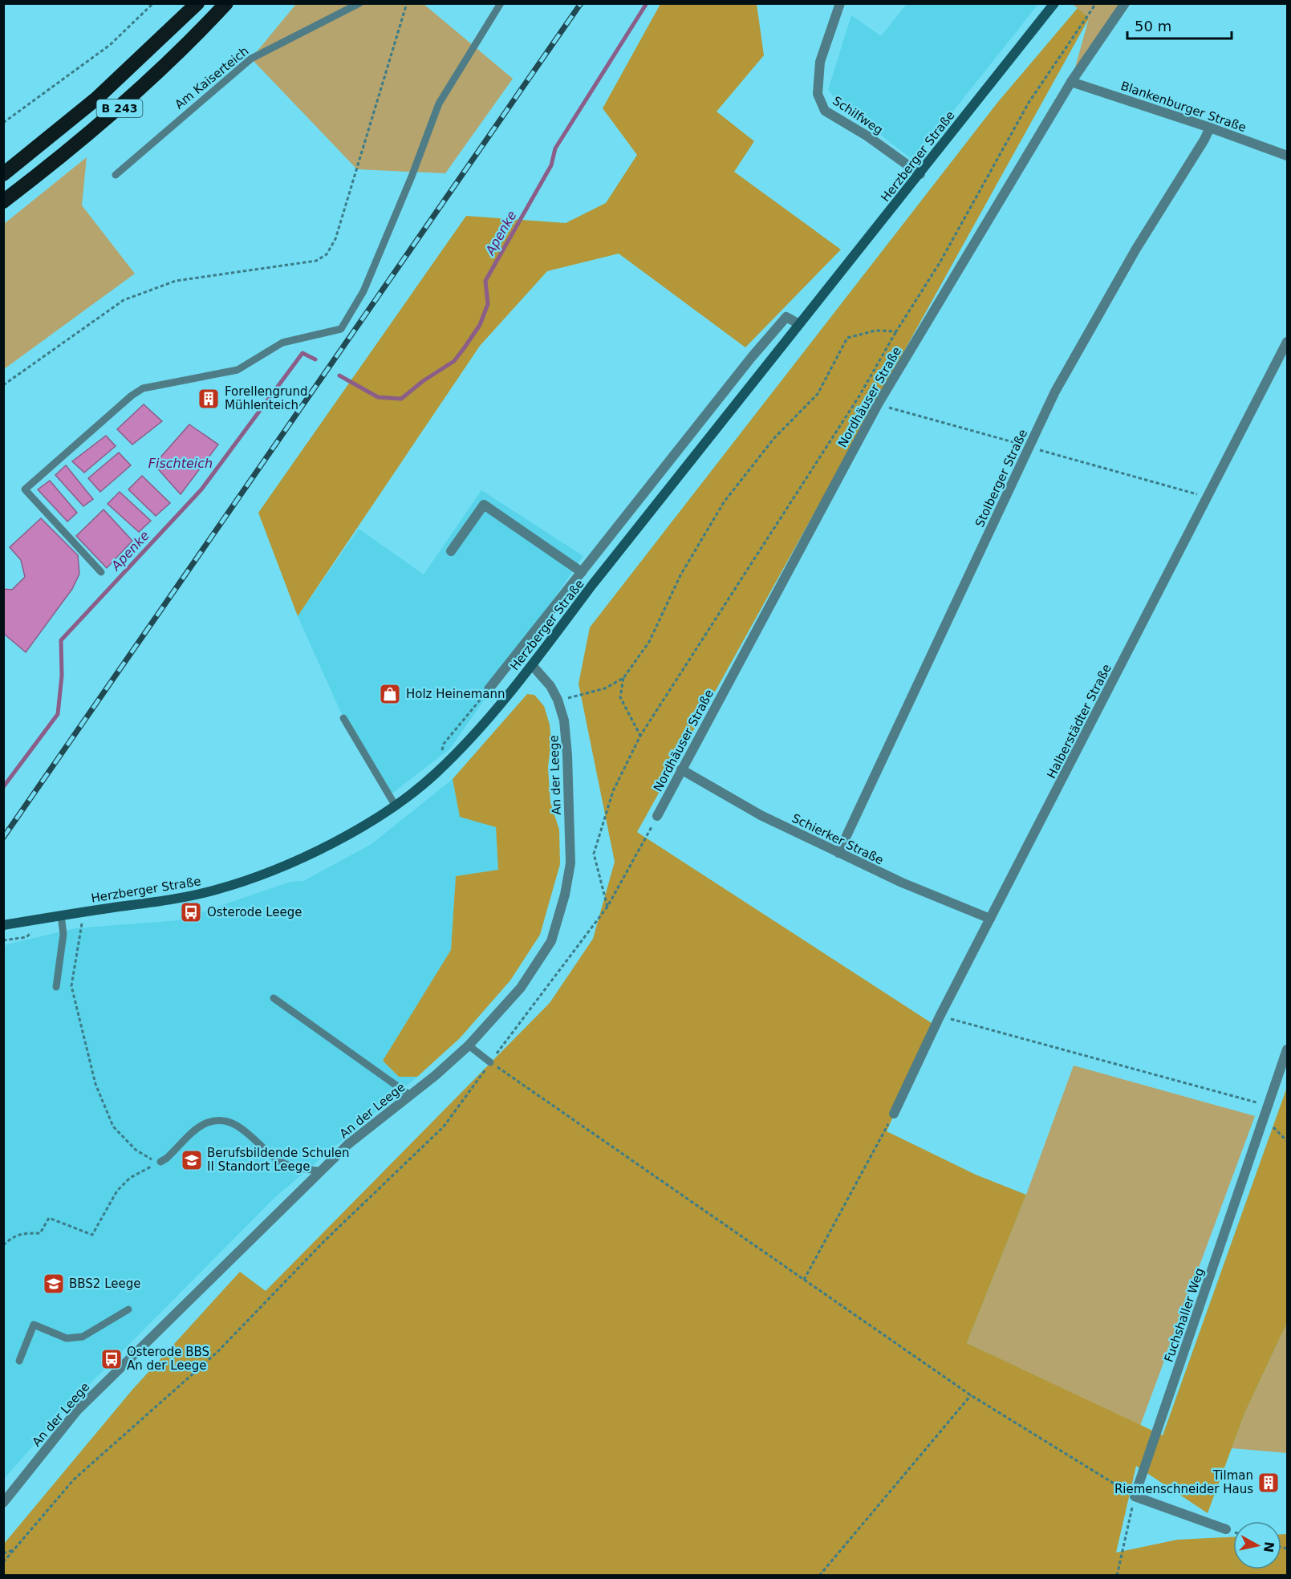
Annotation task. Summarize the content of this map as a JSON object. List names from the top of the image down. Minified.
{"streets":{"highway":["B 243"],"street":["Blankenburger Straße","Schilfweg","Herzberger Straße","Nordhäuser Straße","Stolberger Straße","Halberstädter Straße","An der Leege","Schierker Straße","Fuchshaller Weg"],"lane":["Am Kaiserteich"]},"crossings":[["Blankenburger Straße","Nordhäuser Straße"],["Blankenburger Straße","Stolberger Straße"],["Schilfweg","Herzberger Straße"],["Herzberger Straße","An der Leege"],["Nordhäuser Straße","Schierker Straße"],["Stolberger Straße","Schierker Straße"],["Halberstädter Straße","Schierker Straße"]],"water":["Apenke","Fischteich"],"places":{"building":["Forellengrund Mühlenteich","Tilman Riemenschneider Haus"],"shop":["Holz Heinemann"],"bus stop":["Osterode Leege","Osterode BBS An der Leege"],"school or university":["Berufsbildende Schulen II Standort Leege","BBS2 Leege"]},"scale_bar":"50 m","north":"right"}
